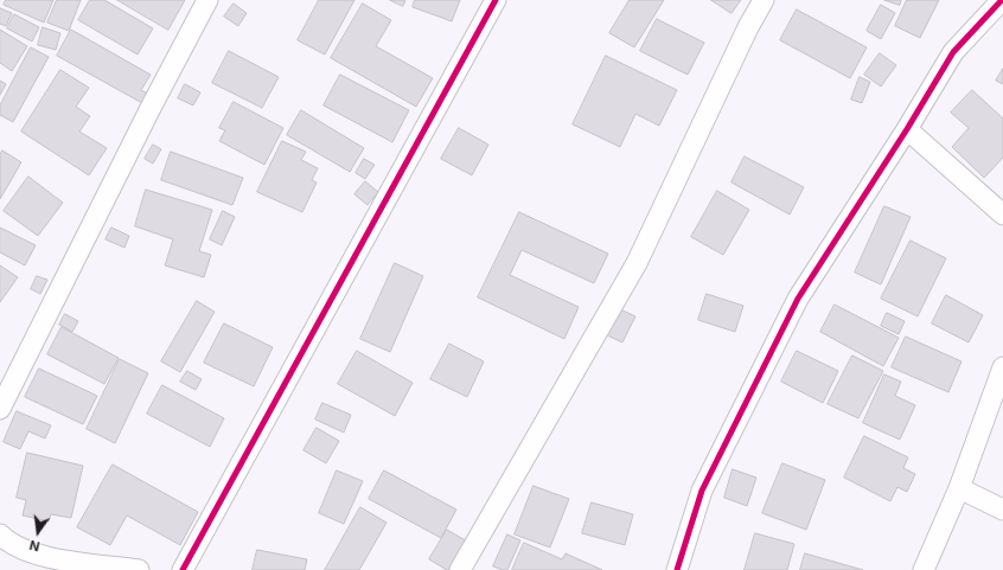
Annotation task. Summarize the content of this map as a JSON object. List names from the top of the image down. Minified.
{"north":"bottom"}
